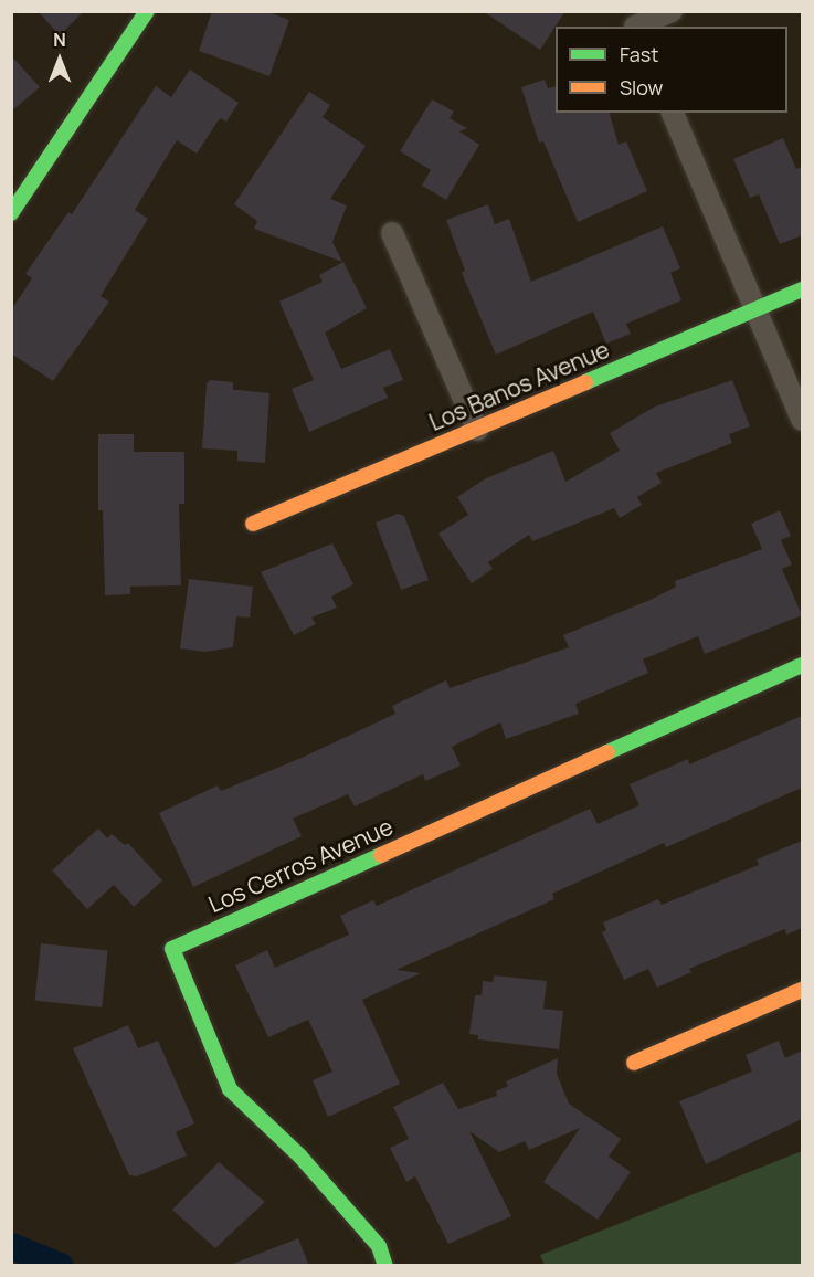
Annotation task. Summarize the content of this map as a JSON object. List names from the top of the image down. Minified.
{"streets":{"street":["Los Banos Avenue","Los Cerros Avenue"]},"legend":["Fast","Slow"],"north":"top"}
